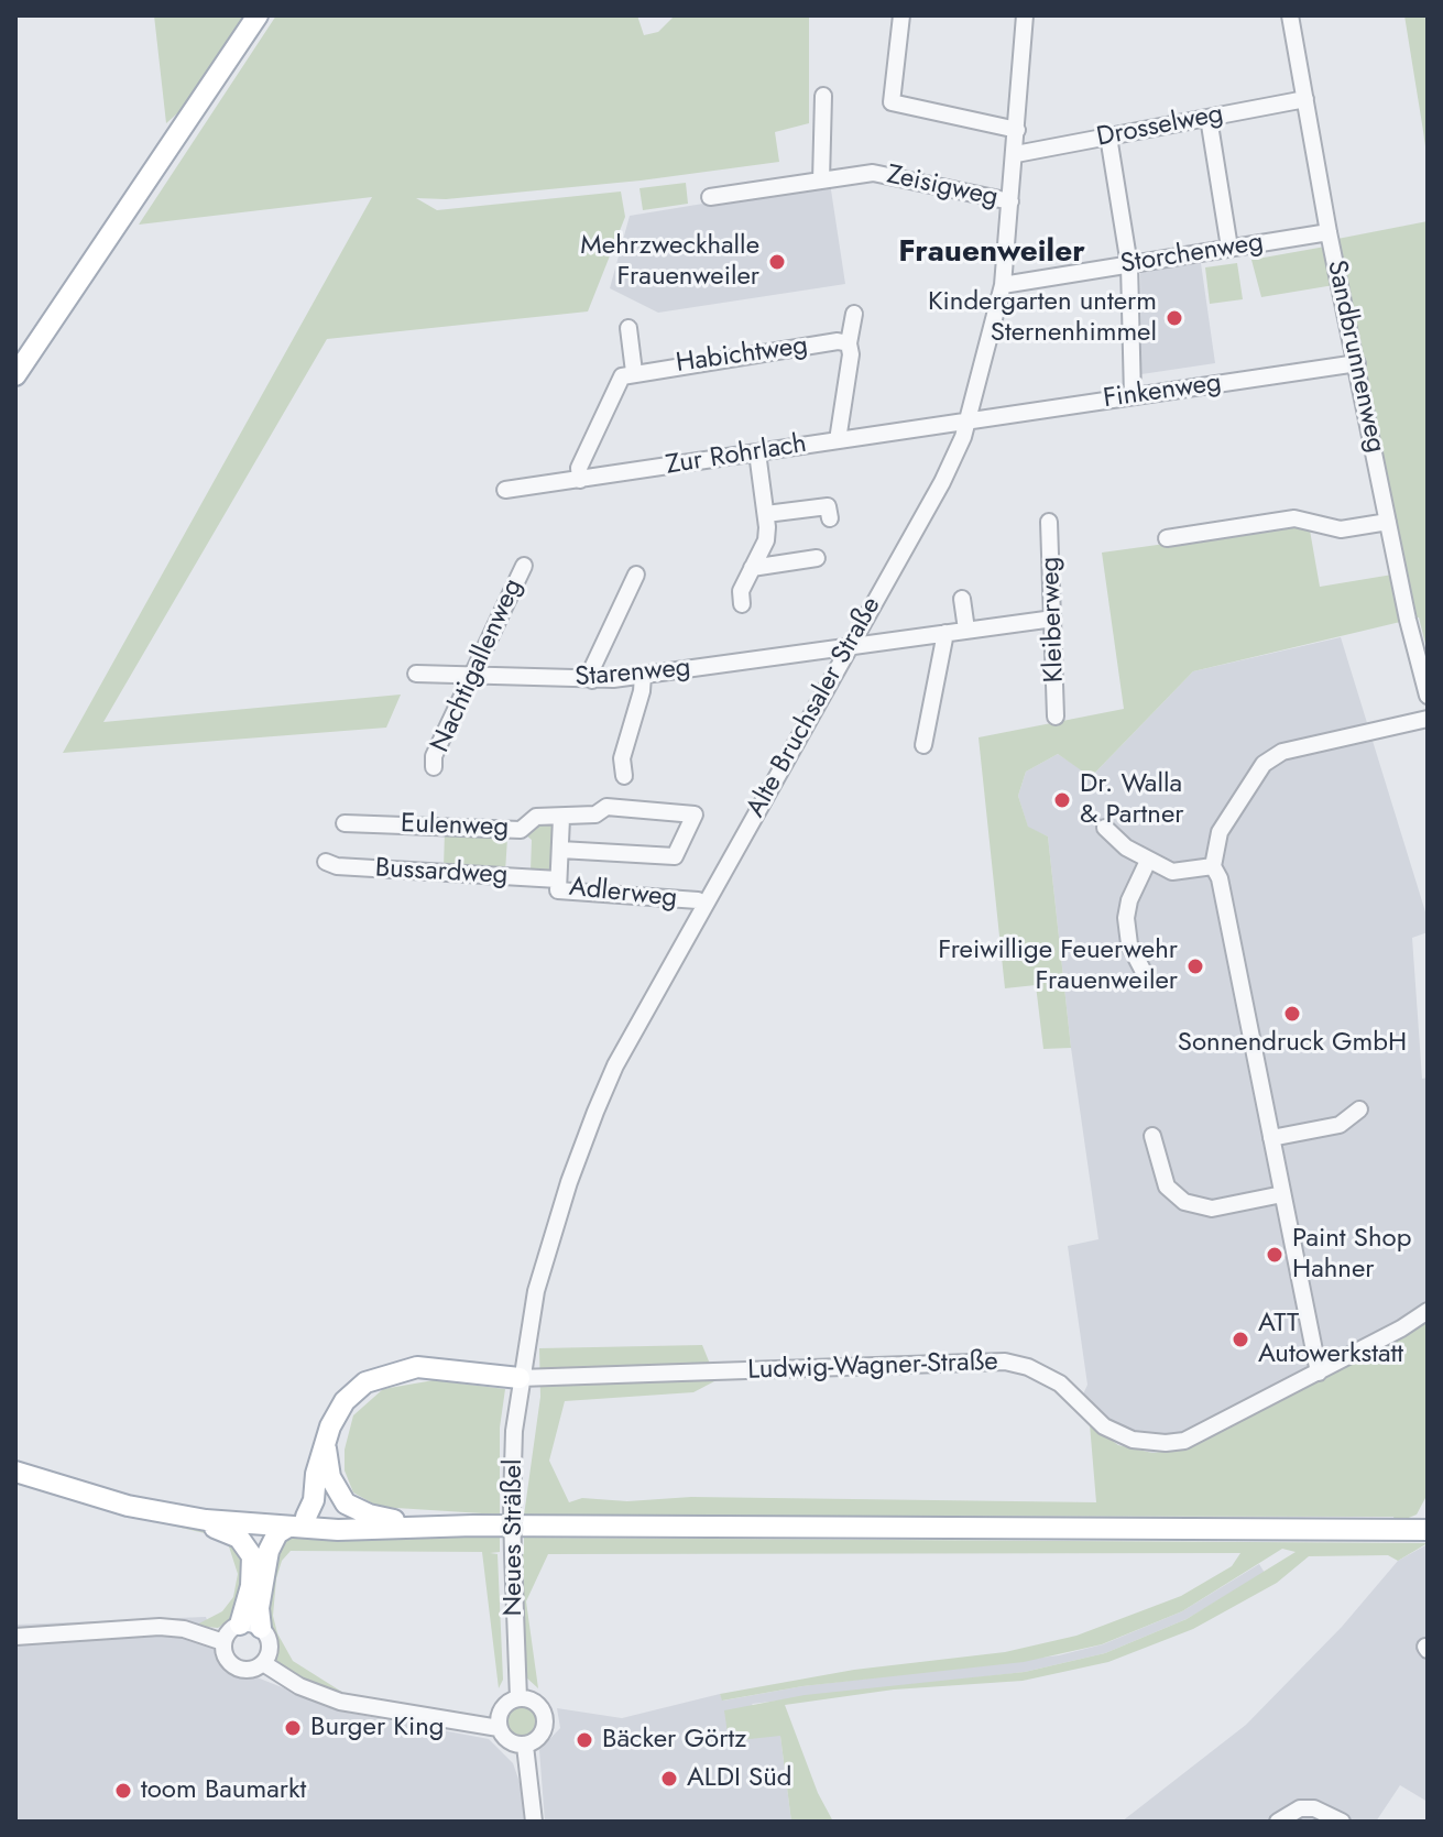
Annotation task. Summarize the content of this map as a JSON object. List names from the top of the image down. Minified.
{"streets":{"street":["Drosselweg","Zeisigweg","Storchenweg","Habichtweg","Sandbrunnenweg","Finkenweg","Zur Rohrlach","Kleiberweg","Nachtigallenweg","Starenweg","Alte Bruchsaler Straße","Eulenweg","Bussardweg","Adlerweg","Ludwig-Wagner-Straße","Neues Sträßel"]},"crossings":[["Drosselweg","Sandbrunnenweg"],["Drosselweg","Alte Bruchsaler Straße"],["Zeisigweg","Alte Bruchsaler Straße"],["Storchenweg","Sandbrunnenweg"],["Storchenweg","Alte Bruchsaler Straße"],["Habichtweg","Zur Rohrlach"],["Sandbrunnenweg","Finkenweg"],["Finkenweg","Zur Rohrlach"],["Finkenweg","Alte Bruchsaler Straße"],["Zur Rohrlach","Alte Bruchsaler Straße"],["Kleiberweg","Starenweg"],["Nachtigallenweg","Starenweg"],["Starenweg","Alte Bruchsaler Straße"],["Alte Bruchsaler Straße","Adlerweg"],["Alte Bruchsaler Straße","Ludwig-Wagner-Straße"],["Alte Bruchsaler Straße","Neues Sträßel"],["Eulenweg","Adlerweg"],["Bussardweg","Adlerweg"],["Ludwig-Wagner-Straße","Neues Sträßel"]],"districts":["Frauenweiler"],"places":["Mehrzweckhalle Frauenweiler","Kindergarten unterm Sternenhimmel","Dr. Walla & Partner","Freiwillige Feuerwehr Frauenweiler","Sonnendruck GmbH","Paint Shop Hahner","ATT Autowerkstatt","Burger King","Bäcker Görtz","ALDI Süd","toom Baumarkt"]}
